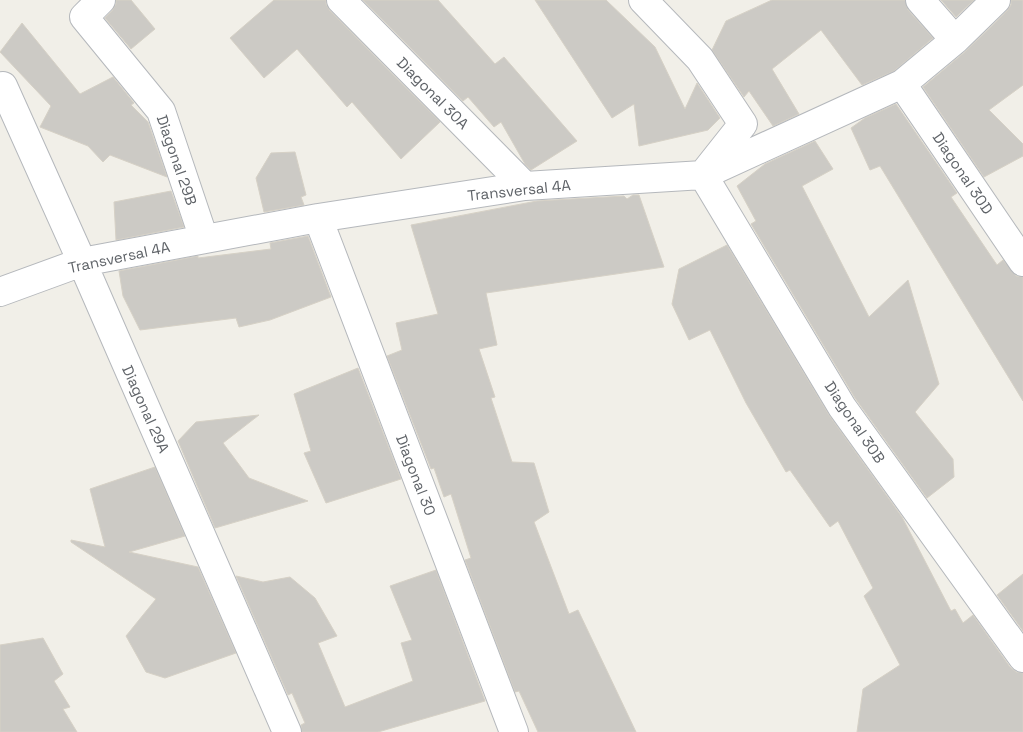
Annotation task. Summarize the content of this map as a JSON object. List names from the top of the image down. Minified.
{"streets":{"street":["Diagonal 30A","Diagonal 29B","Diagonal 30D","Transversal 4A","Diagonal 29A","Diagonal 30B","Diagonal 30"]},"crossings":[["Diagonal 30A","Transversal 4A"],["Diagonal 29B","Transversal 4A"],["Diagonal 30D","Transversal 4A"],["Transversal 4A","Diagonal 29A"],["Transversal 4A","Diagonal 30B"],["Transversal 4A","Diagonal 30"]]}
